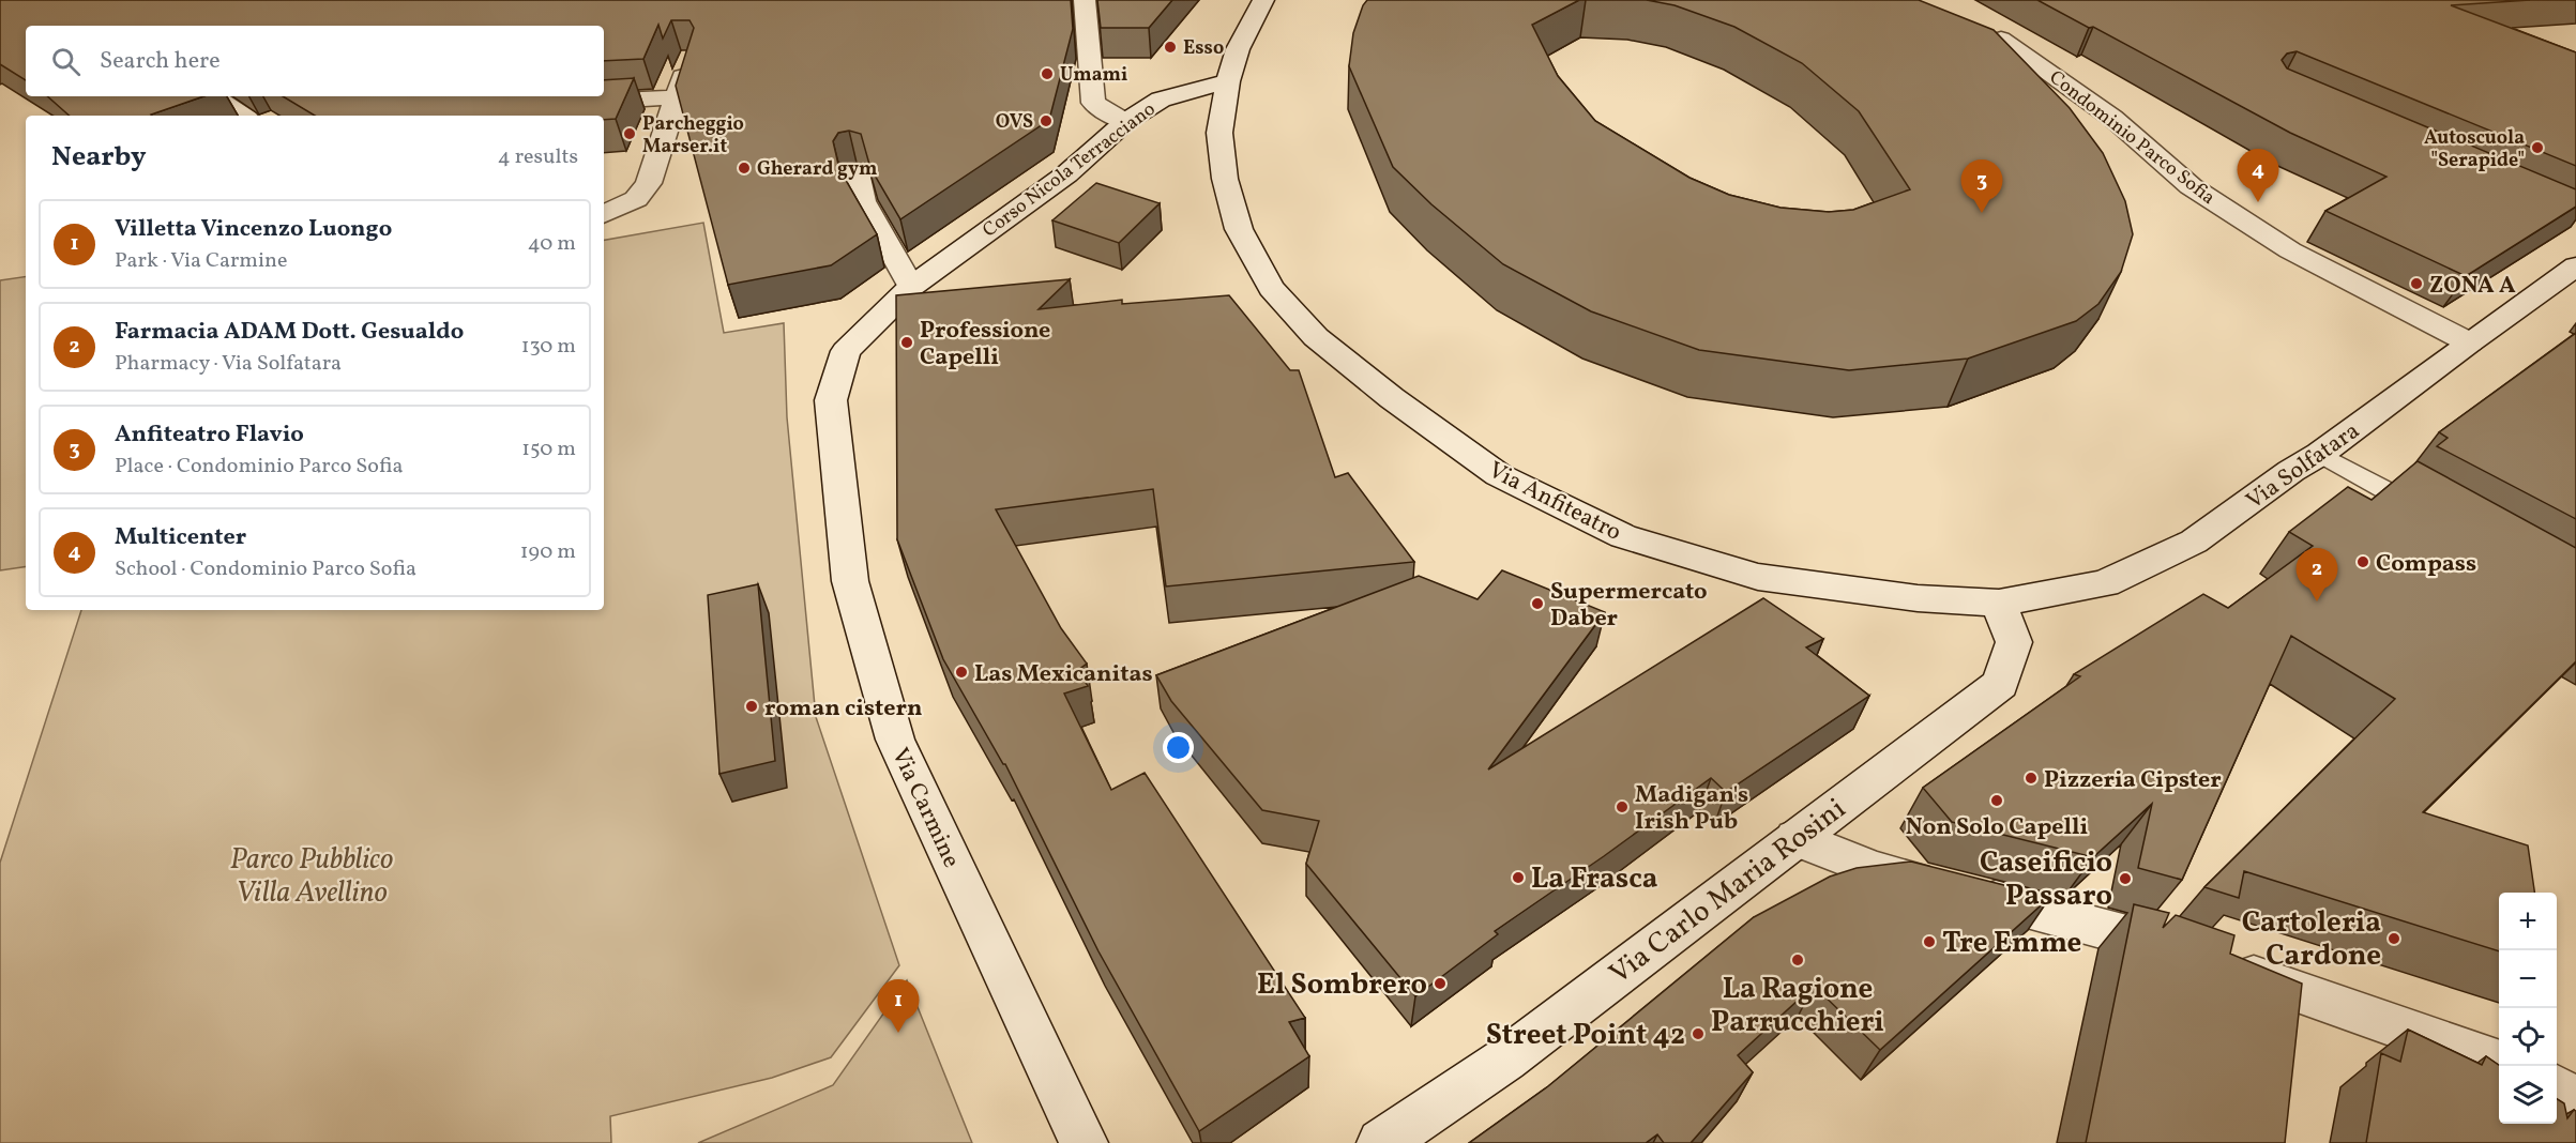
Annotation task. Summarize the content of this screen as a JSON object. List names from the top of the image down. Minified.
{"streets":{"street":["Condominio Parco Sofia","Corso Nicola Terracciano","Via Solfatara","Via Anfiteatro","Via Carmine","Via Carlo Maria Rosini"]},"crossings":[["Condominio Parco Sofia","Via Solfatara"],["Corso Nicola Terracciano","Via Anfiteatro"],["Corso Nicola Terracciano","Via Carmine"],["Via Solfatara","Via Anfiteatro"],["Via Solfatara","Via Carlo Maria Rosini"],["Via Anfiteatro","Via Carlo Maria Rosini"]],"parks":["Parco Pubblico Villa Avellino"],"places":["Esso","Umami","OVS","Parcheggio Marser.it","Autoscuola \"Serapide\"","Gherard gym","ZONA A","Professione Capelli","Compass","Supermercato Daber","Las Mexicanitas","roman cistern","Pizzeria Cipster","Non Solo Capelli","Madigan's Irish Pub","La Frasca","Caseificio Passaro","Cartoleria Cardone","Tre Emme","La Ragione Parrucchieri","El Sombrero","Street Point 42"],"page":{"search":"Search here","heading":["Nearby","4 results"],"pins":["4","3","2","1"],"list":[{"mark":"1","name":"Villetta Vincenzo Luongo","note":"Park · Via Carmine","value":"40 m"},{"mark":"2","name":"Farmacia ADAM Dott. Gesualdo","note":"Pharmacy · Via Solfatara","value":"130 m"},{"mark":"3","name":"Anfiteatro Flavio","note":"Place · Condominio Parco Sofia","value":"150 m"},{"mark":"4","name":"Multicenter","note":"School · Condominio Parco Sofia","value":"190 m"}],"map_buttons":["+","−"]}}
